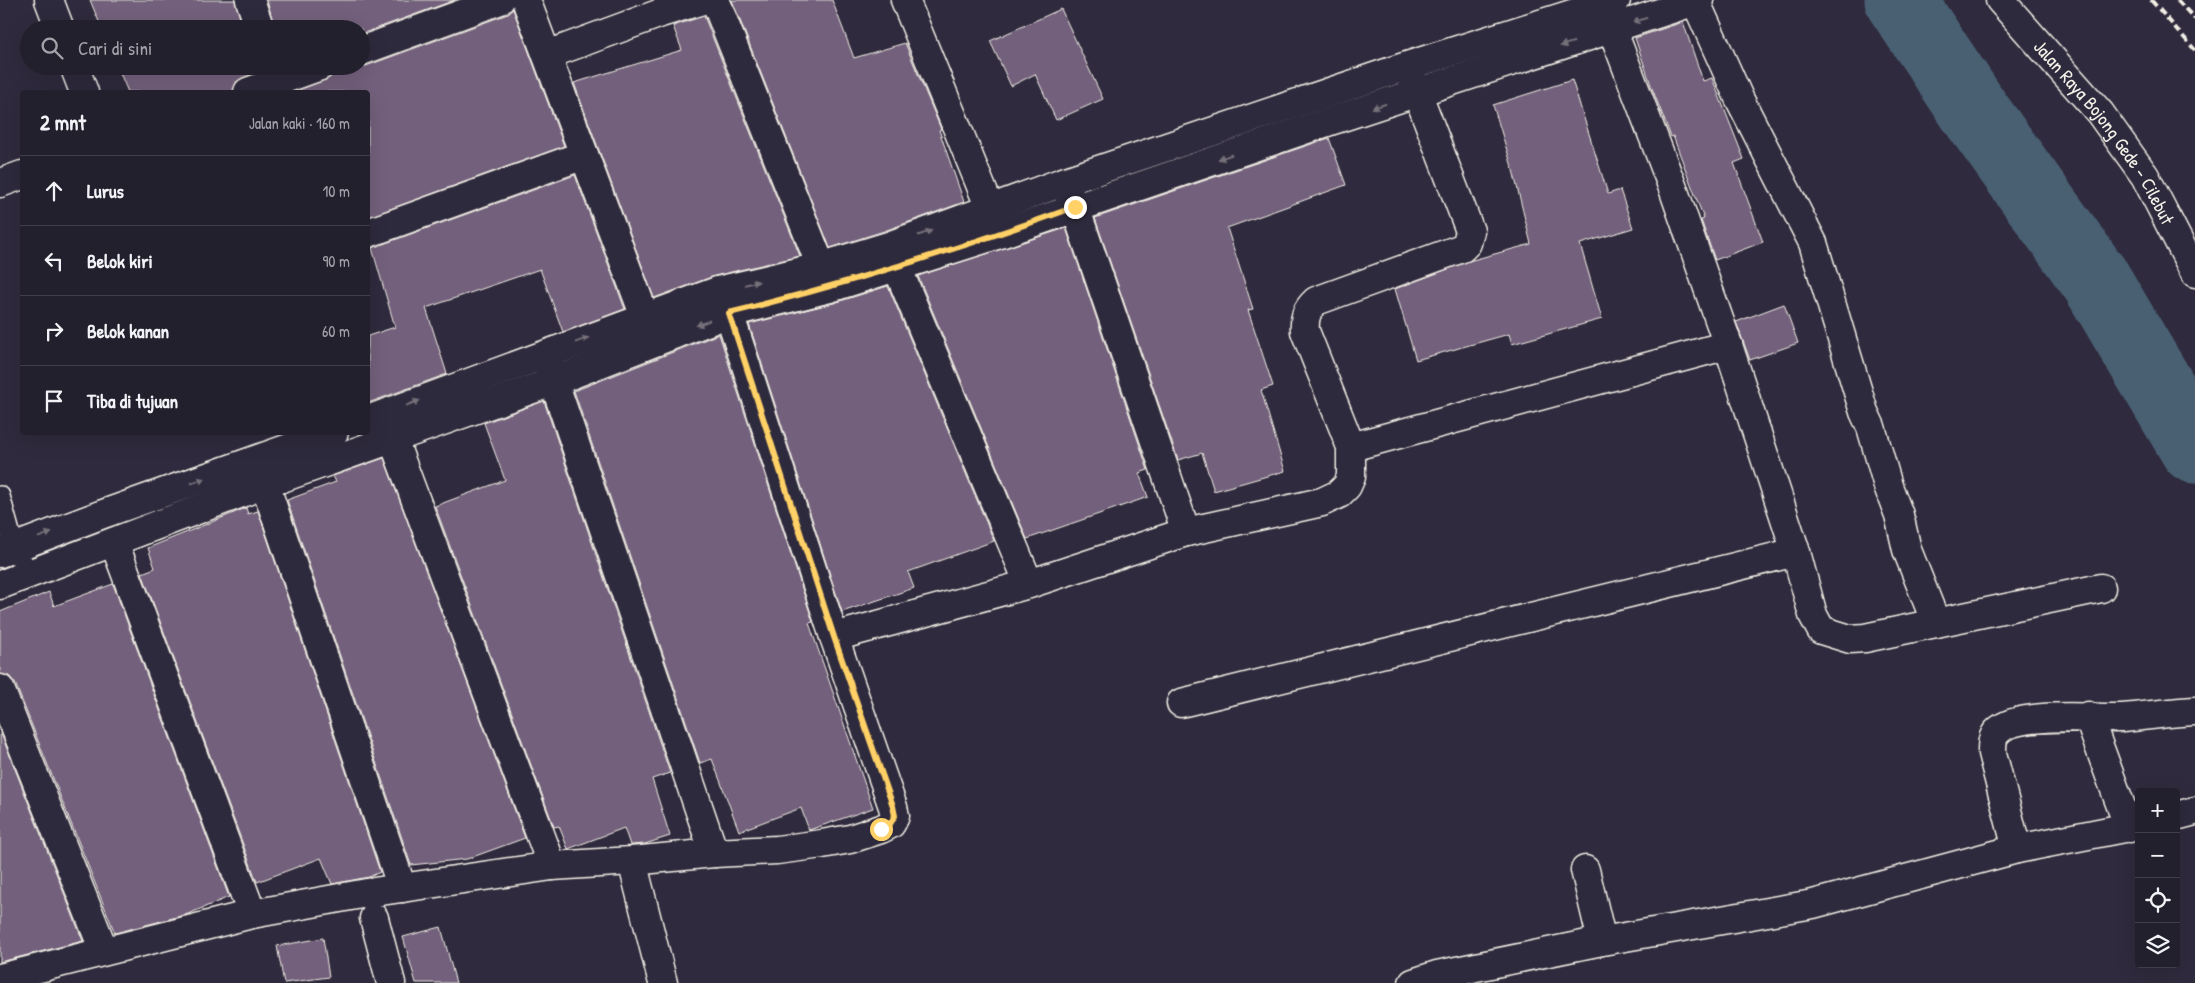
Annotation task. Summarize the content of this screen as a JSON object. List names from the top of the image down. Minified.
{"streets":{"street":["Jalan Raya Bojong Gede - Cilebut"]},"page":{"search":"Cari di sini","heading":["2 mnt","Jalan kaki · 160 m"],"list":[["Lurus","10 m"],["Belok kiri","90 m"],["Belok kanan","60 m"],"Tiba di tujuan"],"map_buttons":["+","−"]}}
